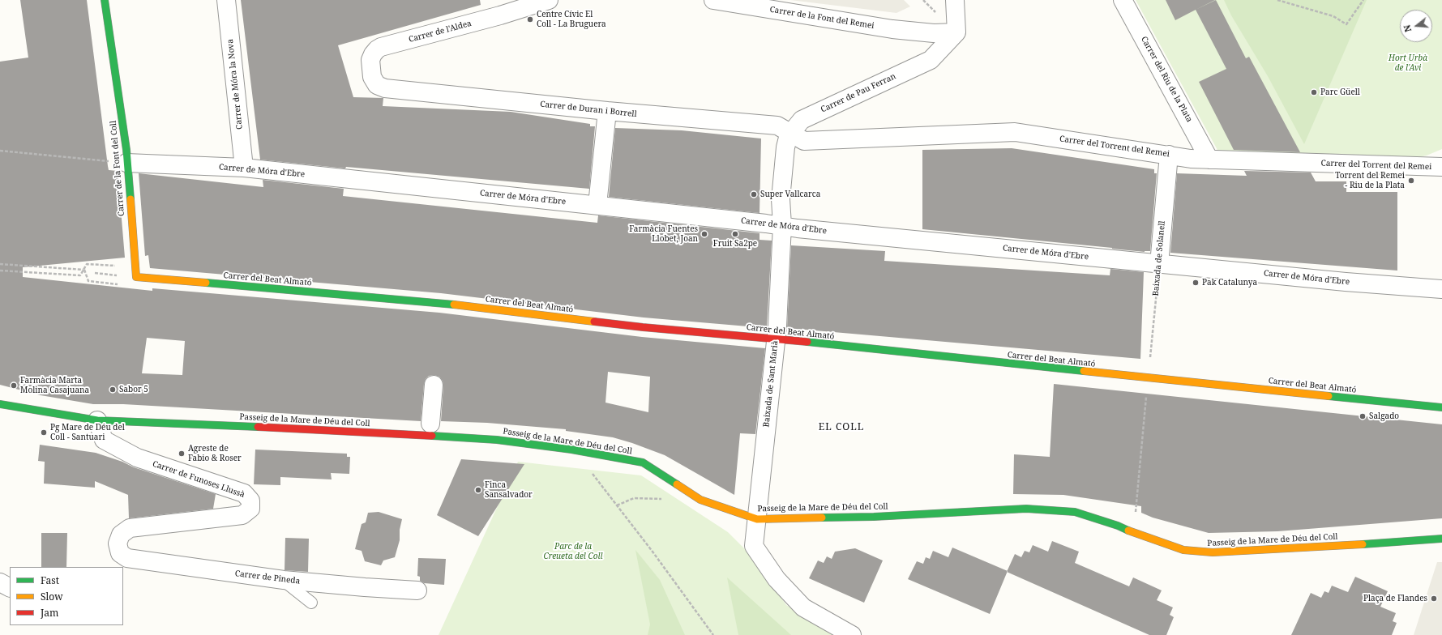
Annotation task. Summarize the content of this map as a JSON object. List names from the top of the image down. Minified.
{"streets":{"street":["Carrer de la Font del Remei","Carrer de l'Aldea","Carrer del Riu de la Plata","Carrer de Móra la Nova","Carrer de Pau Ferran","Carrer de Duran i Borrell","Carrer del Torrent del Remei","Carrer de la Font del Coll","Carrer de Móra d'Ebre","Baixada de Solanell","Carrer del Beat Almató","Baixada de Sant Marià","Passeig de la Mare de Déu del Coll","Carrer de Funoses Llussà","Carrer de Pineda"]},"crossings":[["Carrer de la Font del Remei","Carrer de Pau Ferran"],["Carrer de l'Aldea","Carrer de Duran i Borrell"],["Carrer del Riu de la Plata","Carrer del Torrent del Remei"],["Carrer de Móra la Nova","Carrer de Móra d'Ebre"],["Carrer de Pau Ferran","Carrer de Duran i Borrell"],["Carrer de Pau Ferran","Carrer del Torrent del Remei"],["Carrer de Pau Ferran","Baixada de Sant Marià"],["Carrer de Duran i Borrell","Carrer del Torrent del Remei"],["Carrer de Duran i Borrell","Baixada de Sant Marià"],["Carrer del Torrent del Remei","Baixada de Solanell"],["Carrer del Torrent del Remei","Baixada de Sant Marià"],["Carrer de la Font del Coll","Carrer de Móra d'Ebre"],["Carrer de la Font del Coll","Carrer del Beat Almató"],["Carrer de Móra d'Ebre","Baixada de Solanell"],["Carrer de Móra d'Ebre","Baixada de Sant Marià"],["Carrer del Beat Almató","Baixada de Sant Marià"],["Baixada de Sant Marià","Passeig de la Mare de Déu del Coll"],["Passeig de la Mare de Déu del Coll","Carrer de Funoses Llussà"],["Carrer de Funoses Llussà","Carrer de Pineda"]],"districts":["EL COLL"],"parks":["Hort Urbà de l'Avi","Parc de la Creueta del Coll"],"places":["Centre Cívic El Coll - La Bruguera","Parc Güell","Torrent del Remei - Riu de la Plata","Super Vallcarca","Farmàcia Fuentes Llobet, Joan","Fruit Sa2pe","Pak Catalunya","Farmàcia Marta Molina Casajuana","Sabor 5","Salgado","Pg Mare de Déu del Coll - Santuari","Agreste de Fabio & Roser","Finca Sansalvador","Plaça de Flandes"],"legend":["Fast","Slow","Jam"],"north":"left"}
